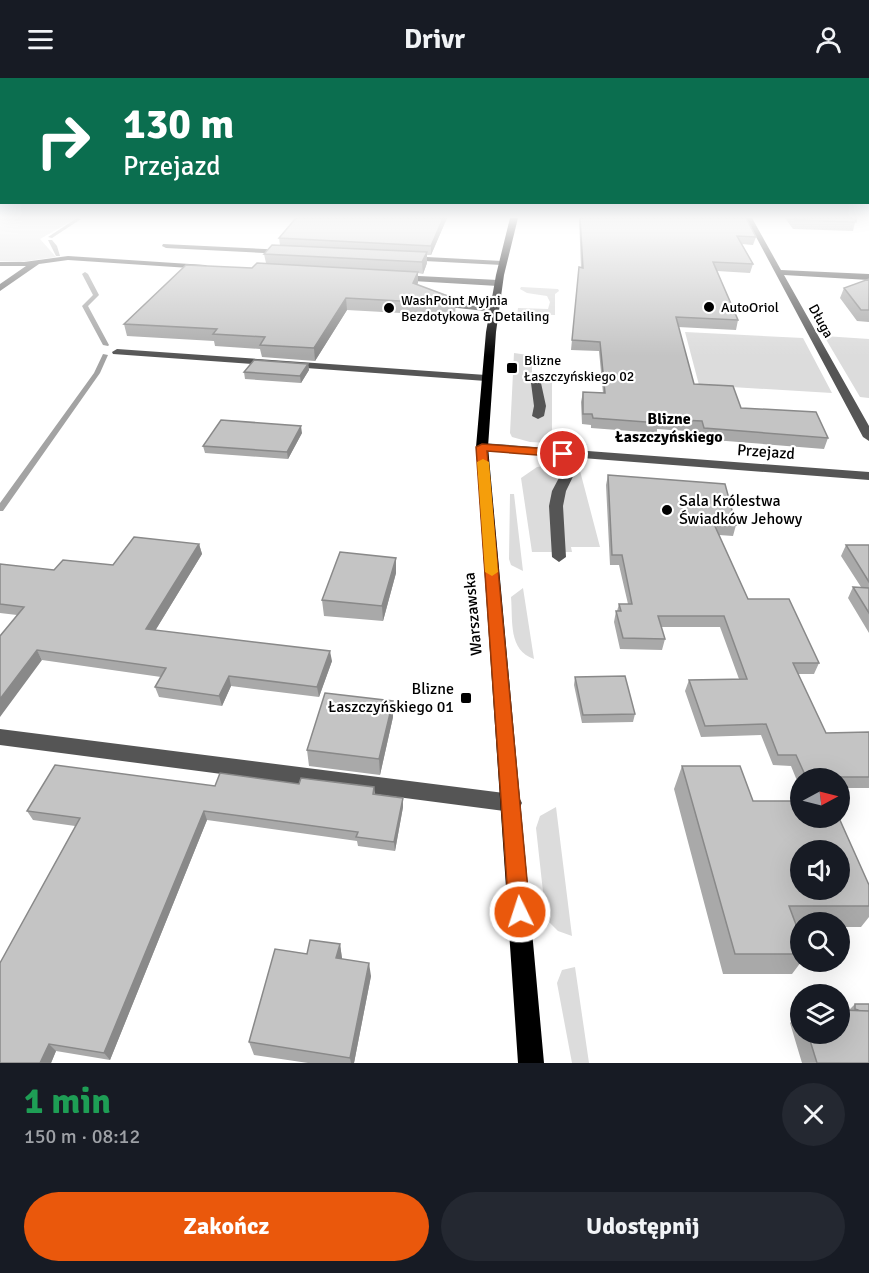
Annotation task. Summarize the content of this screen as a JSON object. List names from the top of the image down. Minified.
{"streets":{"main road":["Warszawska"],"street":["Długa","Przejazd"]},"crossings":[["Przejazd","Warszawska"]],"districts":["Blizne Łaszczyńskiego"],"places":{"other":["AutoOriol","WashPoint Myjnia Bezdotykowa & Detailing","Sala Królestwa Świadków Jehowy"],"transit":["Blizne Łaszczyńskiego 02","Blizne Łaszczyńskiego 01"]},"north":"right","page":{"header":"Drivr","turn":["130 m","Przejazd"],"heading":["1 min","150 m · 08:12"],"buttons":["Zakończ","Udostępnij"]}}
